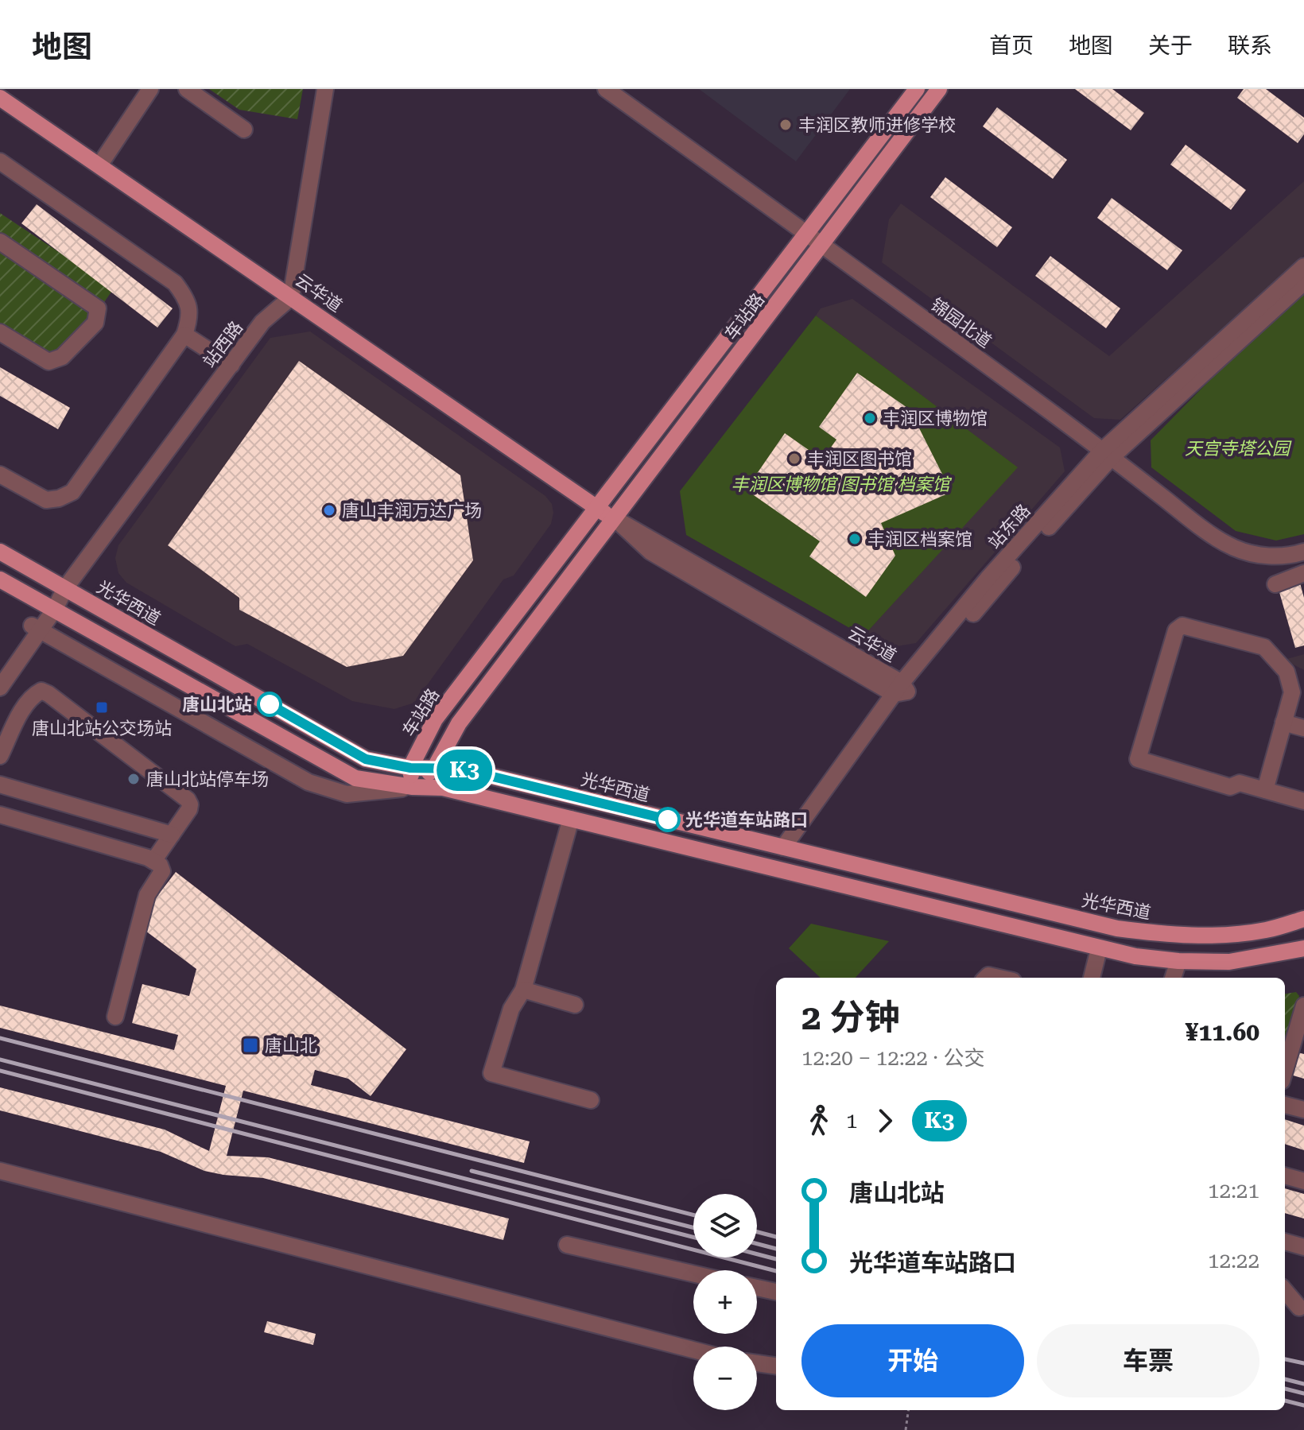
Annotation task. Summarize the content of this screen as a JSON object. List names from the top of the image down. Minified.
{"streets":{"main road":["云华道","车站路","光华西道"],"street":["锦园北道","站西路","站东路"]},"crossings":[["云华道","车站路"],["云华道","站西路"],["云华道","站东路"],["车站路","锦园北道"],["车站路","光华西道"],["锦园北道","站东路"],["站西路","光华西道"],["站东路","光华西道"]],"parks":["天宫寺塔公园","丰润区博物馆 图书馆 档案馆"],"places":{"other":["丰润区教师进修学校","丰润区博物馆","丰润区图书馆","唐山丰润万达广场","丰润区档案馆","唐山北站","唐山北站停车场","光华道车站路口"],"transit":["唐山北站公交场站","唐山北"]},"lines":["bus line K3"],"page":{"header":"地图","nav":["首页","地图","关于","联系"],"on_map":"K3","heading":["2 分钟","12:20 – 12:22 · 公交","¥11.60"],"legs":["1","K3"],"list":[{"name":"唐山北站","value":"12:21"},{"name":"光华道车站路口","value":"12:22"}],"map_buttons":["+","−"],"buttons":["开始","车票"]}}
